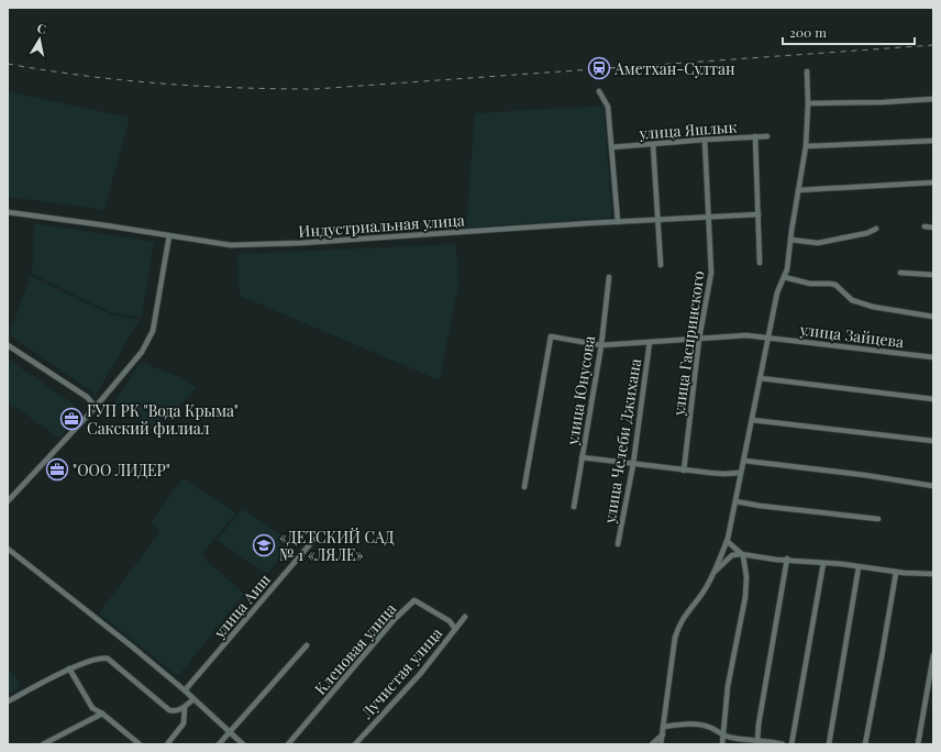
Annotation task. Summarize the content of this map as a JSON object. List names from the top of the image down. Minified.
{"streets":{"street":["улица Яшлык","Индустриальная улица","улица Зайцева","улица Гаспринского","улица Юнусова","улица Челеби Джихана","улица Аиш","Кленовая улица","Лучистая улица"]},"crossings":[["улица Яшлык","улица Гаспринского"],["Индустриальная улица","улица Гаспринского"],["улица Зайцева","улица Гаспринского"],["улица Зайцева","улица Юнусова"],["улица Зайцева","улица Челеби Джихана"],["Кленовая улица","Лучистая улица"]],"places":{"station":["Аметхан-Султан"],"office":["ГУП РК \"Вода Крыма\" Сакский филиал","\"ООО ЛИДЕР\""],"school or university":["«ДЕТСКИЙ САД № 1 «ЛЯЛЕ»"]},"scale_bar":"200 m","north":"top"}
